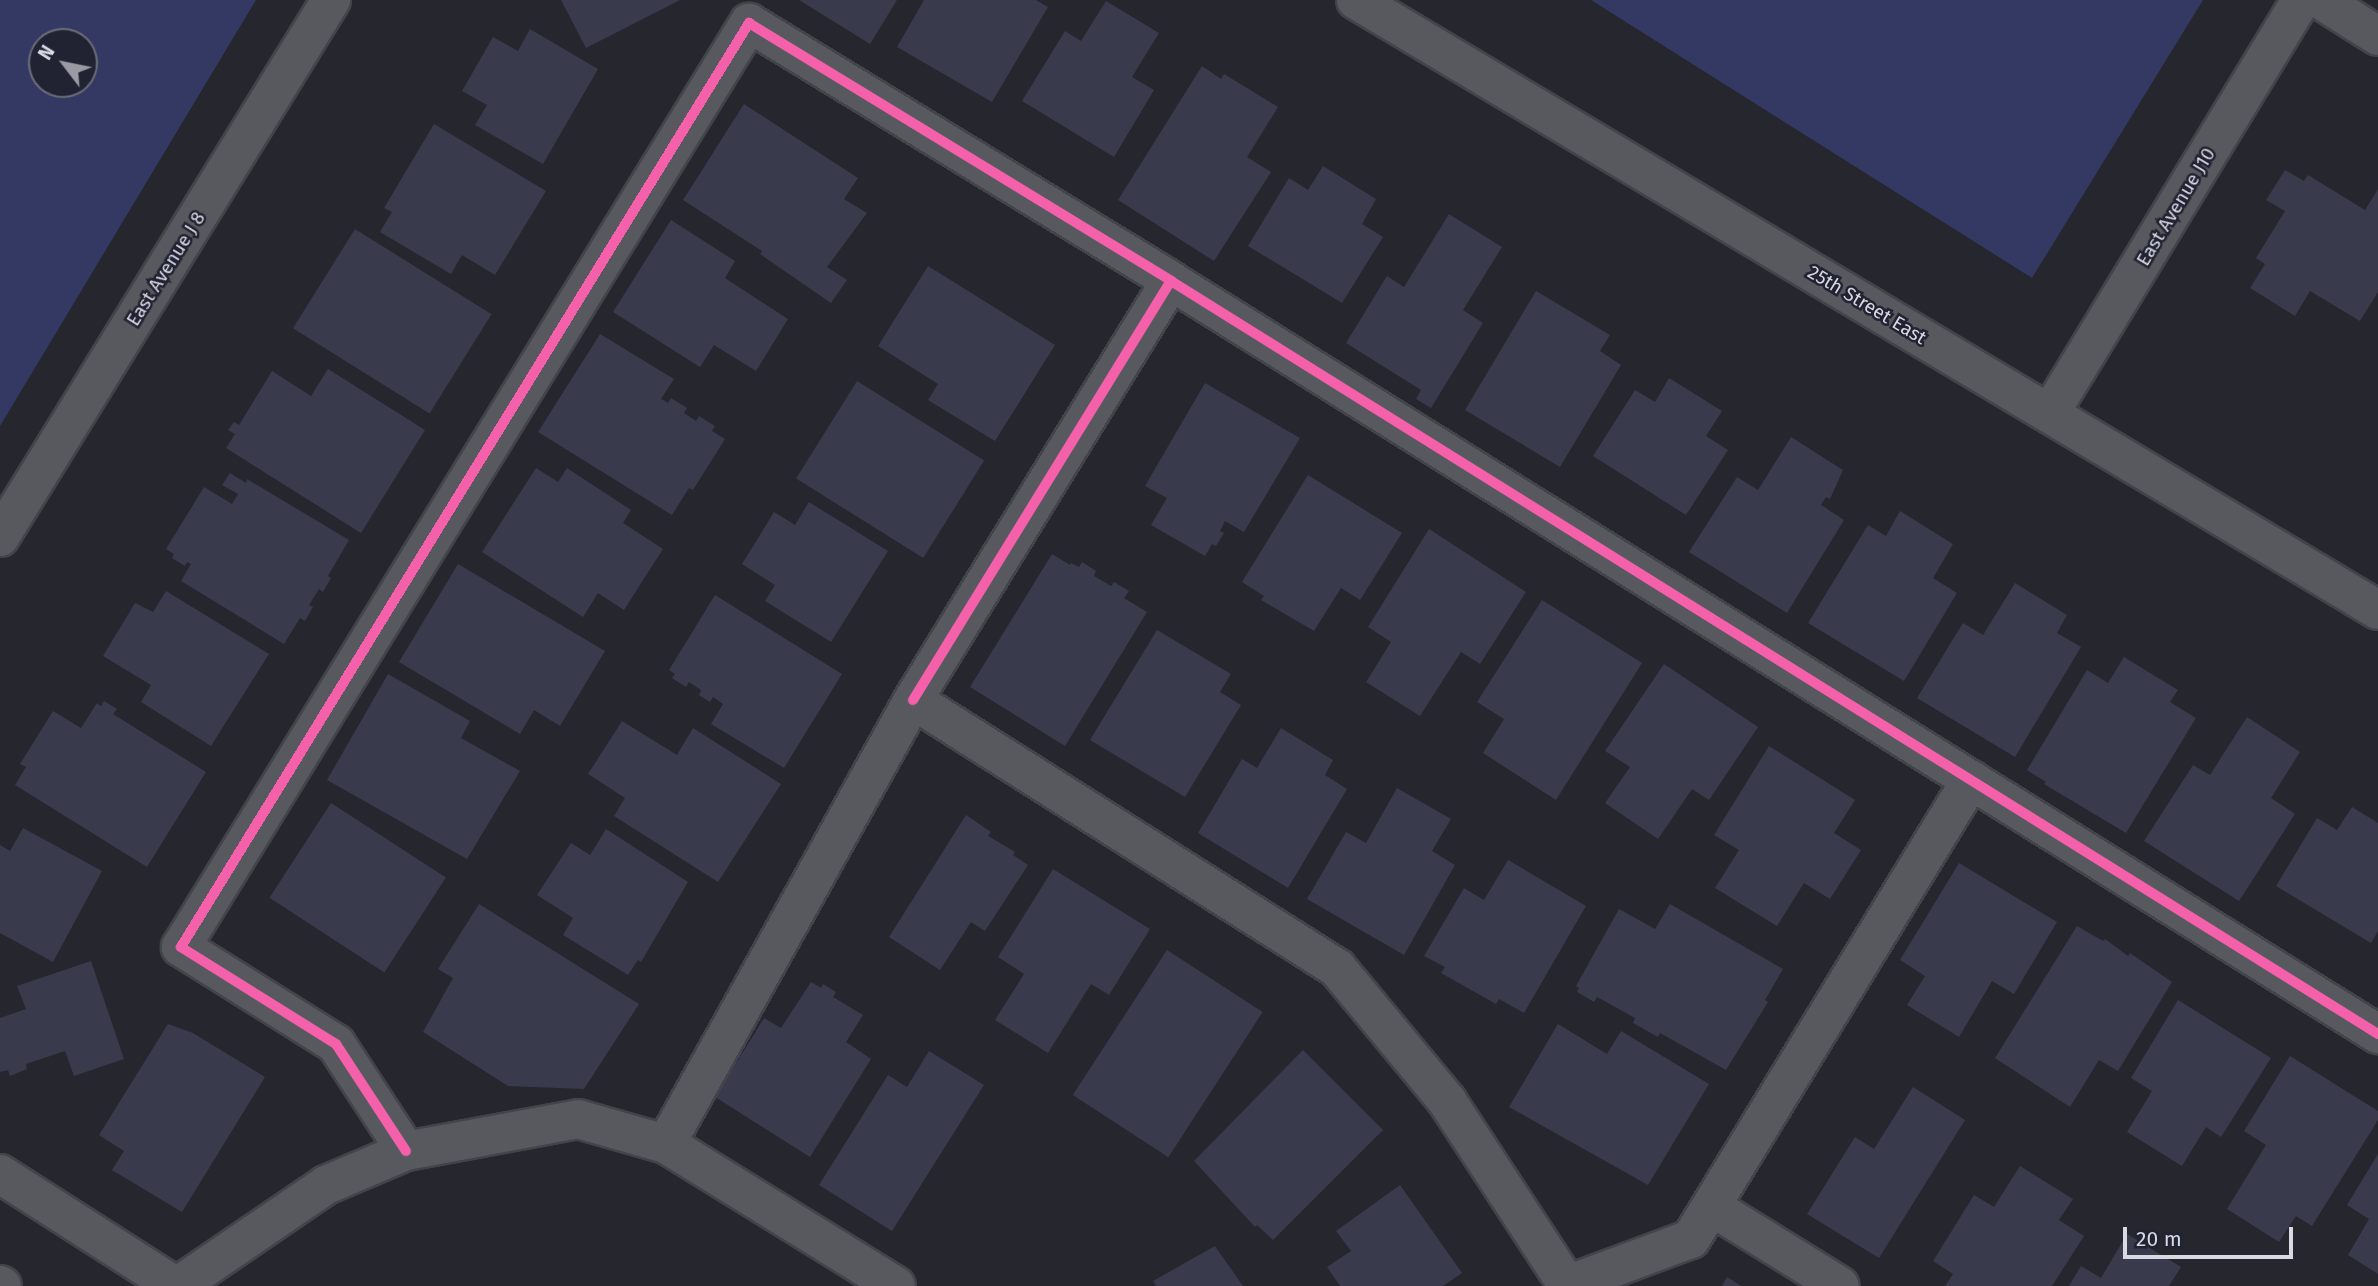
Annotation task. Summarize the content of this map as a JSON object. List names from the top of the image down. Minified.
{"streets":{"street":["East Avenue J10","East Avenue J 8","25th Street East"]},"crossings":[["East Avenue J10","25th Street East"]],"scale_bar":"20 m","north":"top left"}
